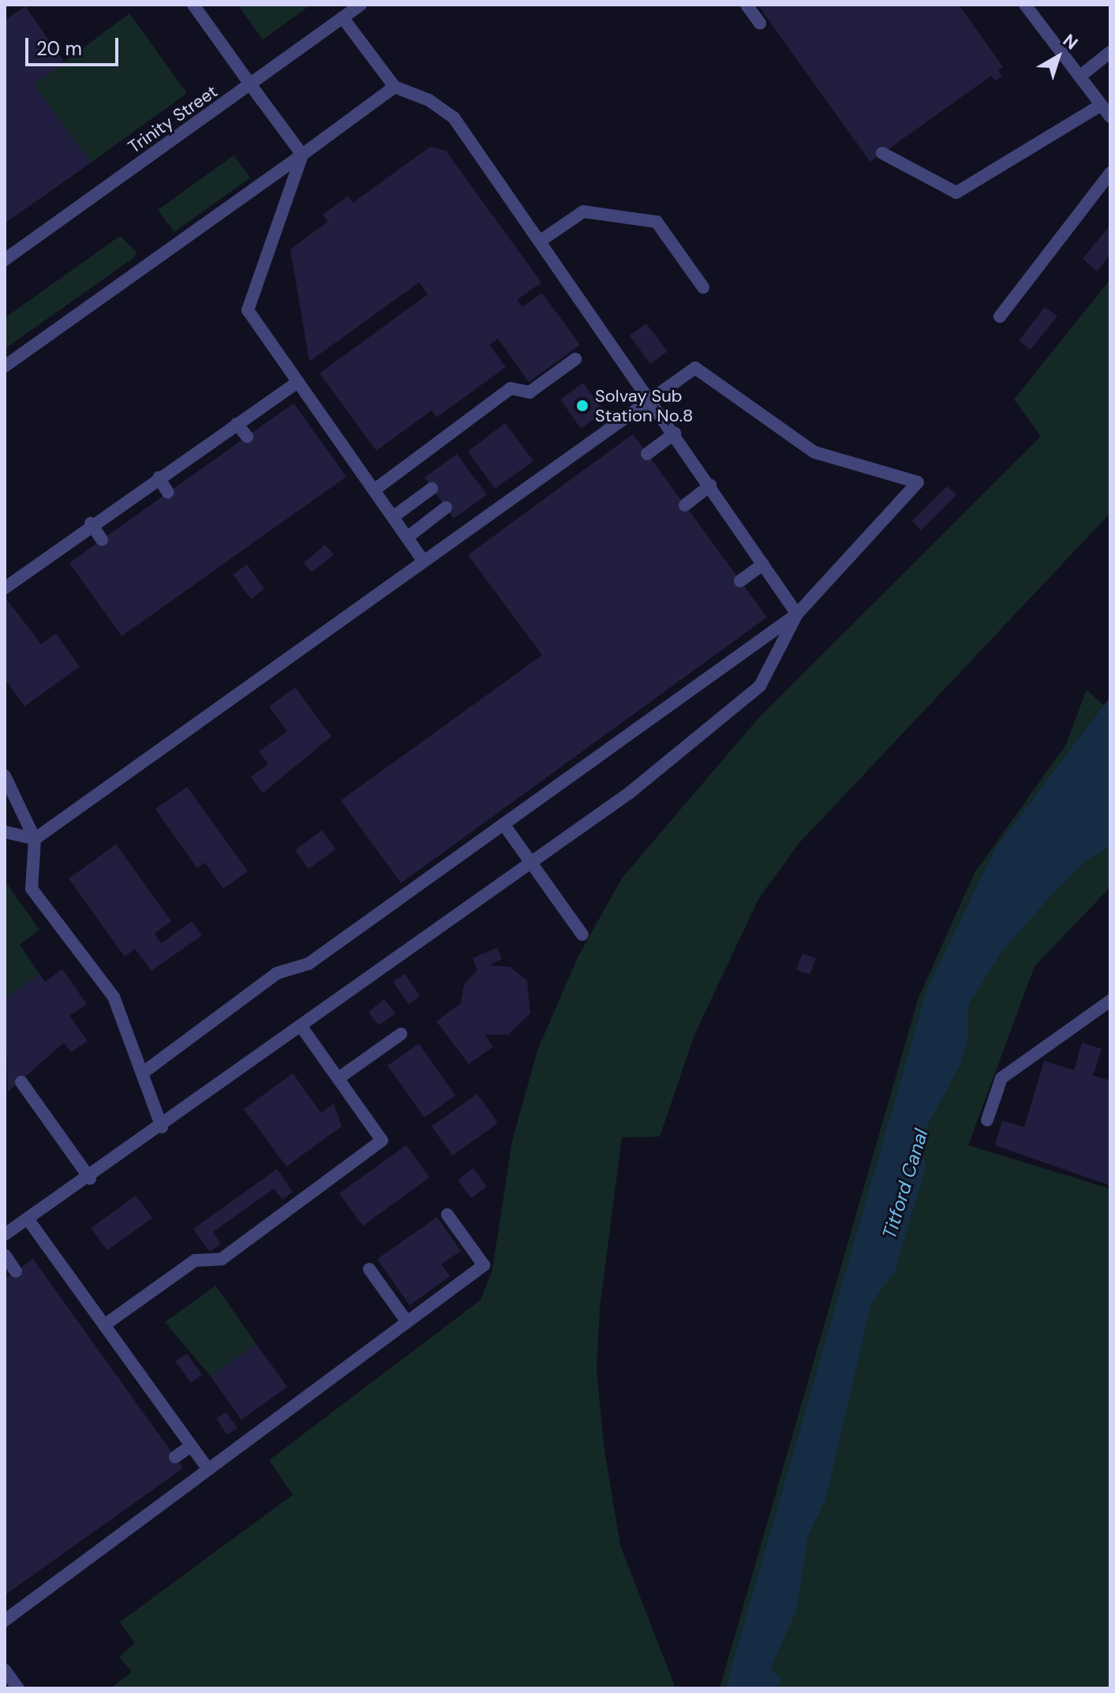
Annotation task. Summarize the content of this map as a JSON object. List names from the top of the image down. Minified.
{"streets":{"street":["Trinity Street"]},"water":["Titford Canal"],"places":["Solvay Sub Station No.8"],"scale_bar":"20 m","north":"top right"}
